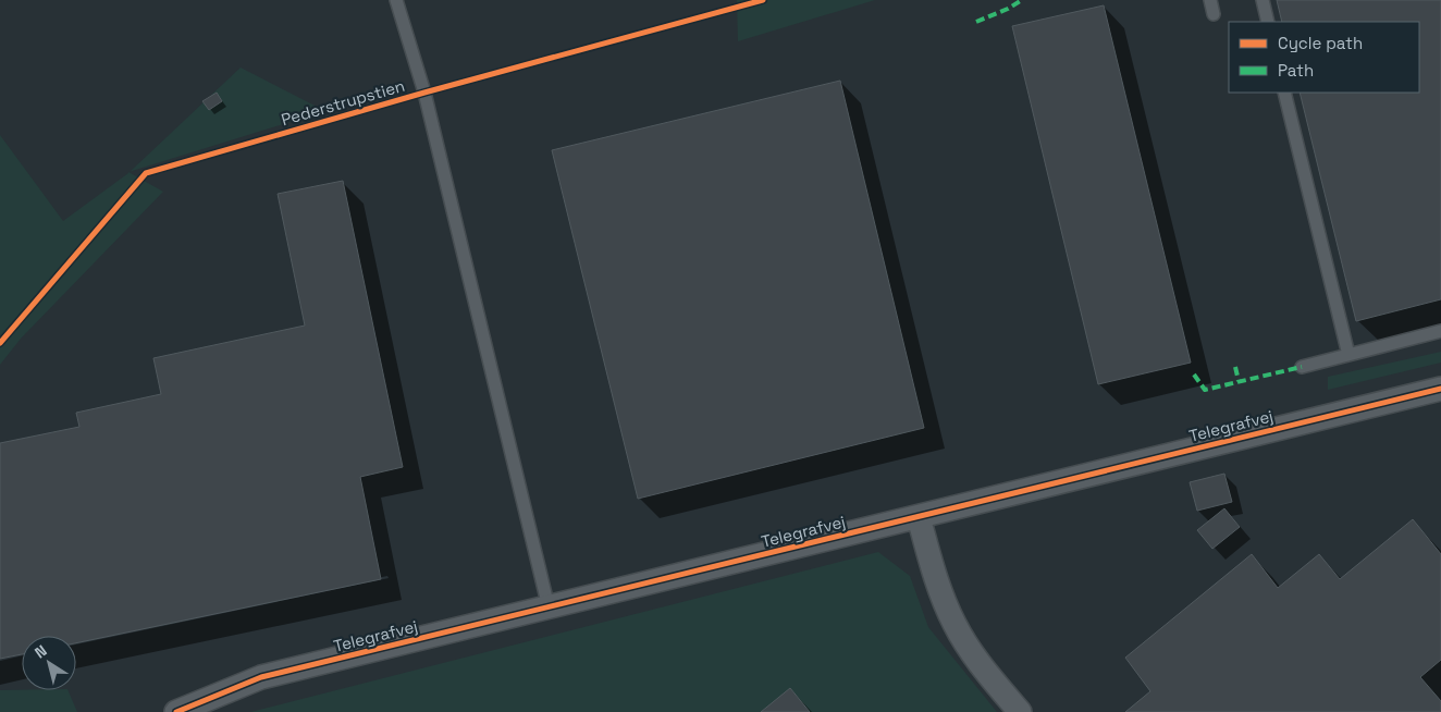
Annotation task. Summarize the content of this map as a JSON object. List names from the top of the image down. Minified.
{"streets":{"street":["Telegrafvej"],"cycle path":["Pederstrupstien"]},"legend":["Cycle path","Path"],"north":"top left"}
